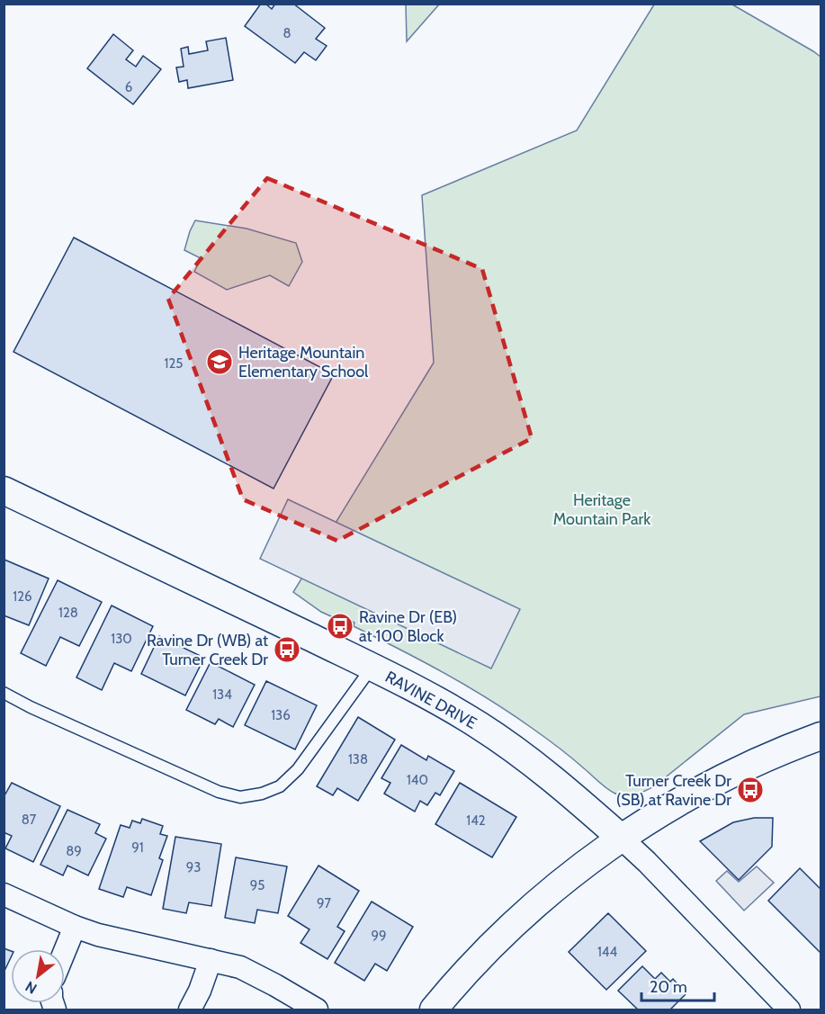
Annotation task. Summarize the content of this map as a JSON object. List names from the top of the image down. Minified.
{"streets":{"street":["RAVINE DRIVE"]},"parks":["Heritage Mountain Park"],"places":{"school or university":["Heritage Mountain Elementary School"],"bus stop":["Ravine Dr (EB) at 100 Block","Ravine Dr (WB) at Turner Creek Dr","Turner Creek Dr (SB) at Ravine Dr"]},"house_numbers":["8","6","125","126","128","130","134","136","138","140","87","142","91","89","93","95","97","99","144"],"scale_bar":"20 m","north":"bottom left"}
